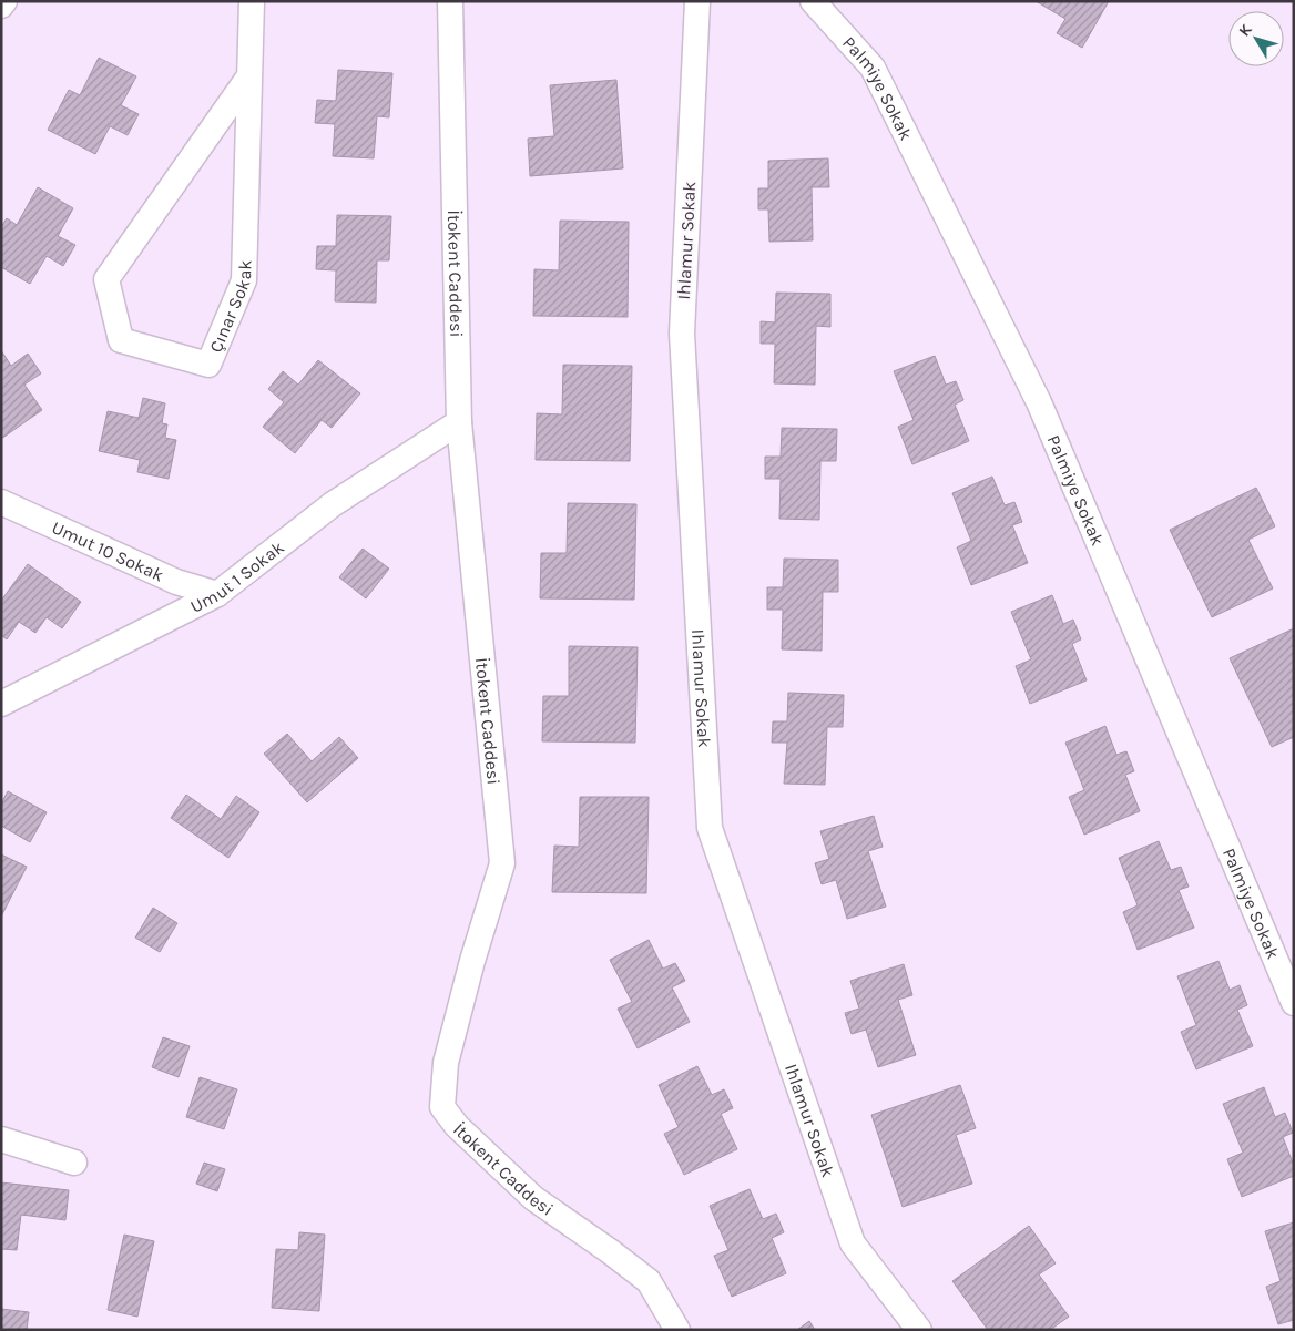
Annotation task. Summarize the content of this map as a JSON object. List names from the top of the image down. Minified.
{"streets":{"street":["Palmiye Sokak","Ihlamur Sokak","İtokent Caddesi","Çınar Sokak","Umut 10 Sokak","Umut 1 Sokak"]},"crossings":[["İtokent Caddesi","Umut 1 Sokak"],["Umut 10 Sokak","Umut 1 Sokak"]],"north":"top left"}
